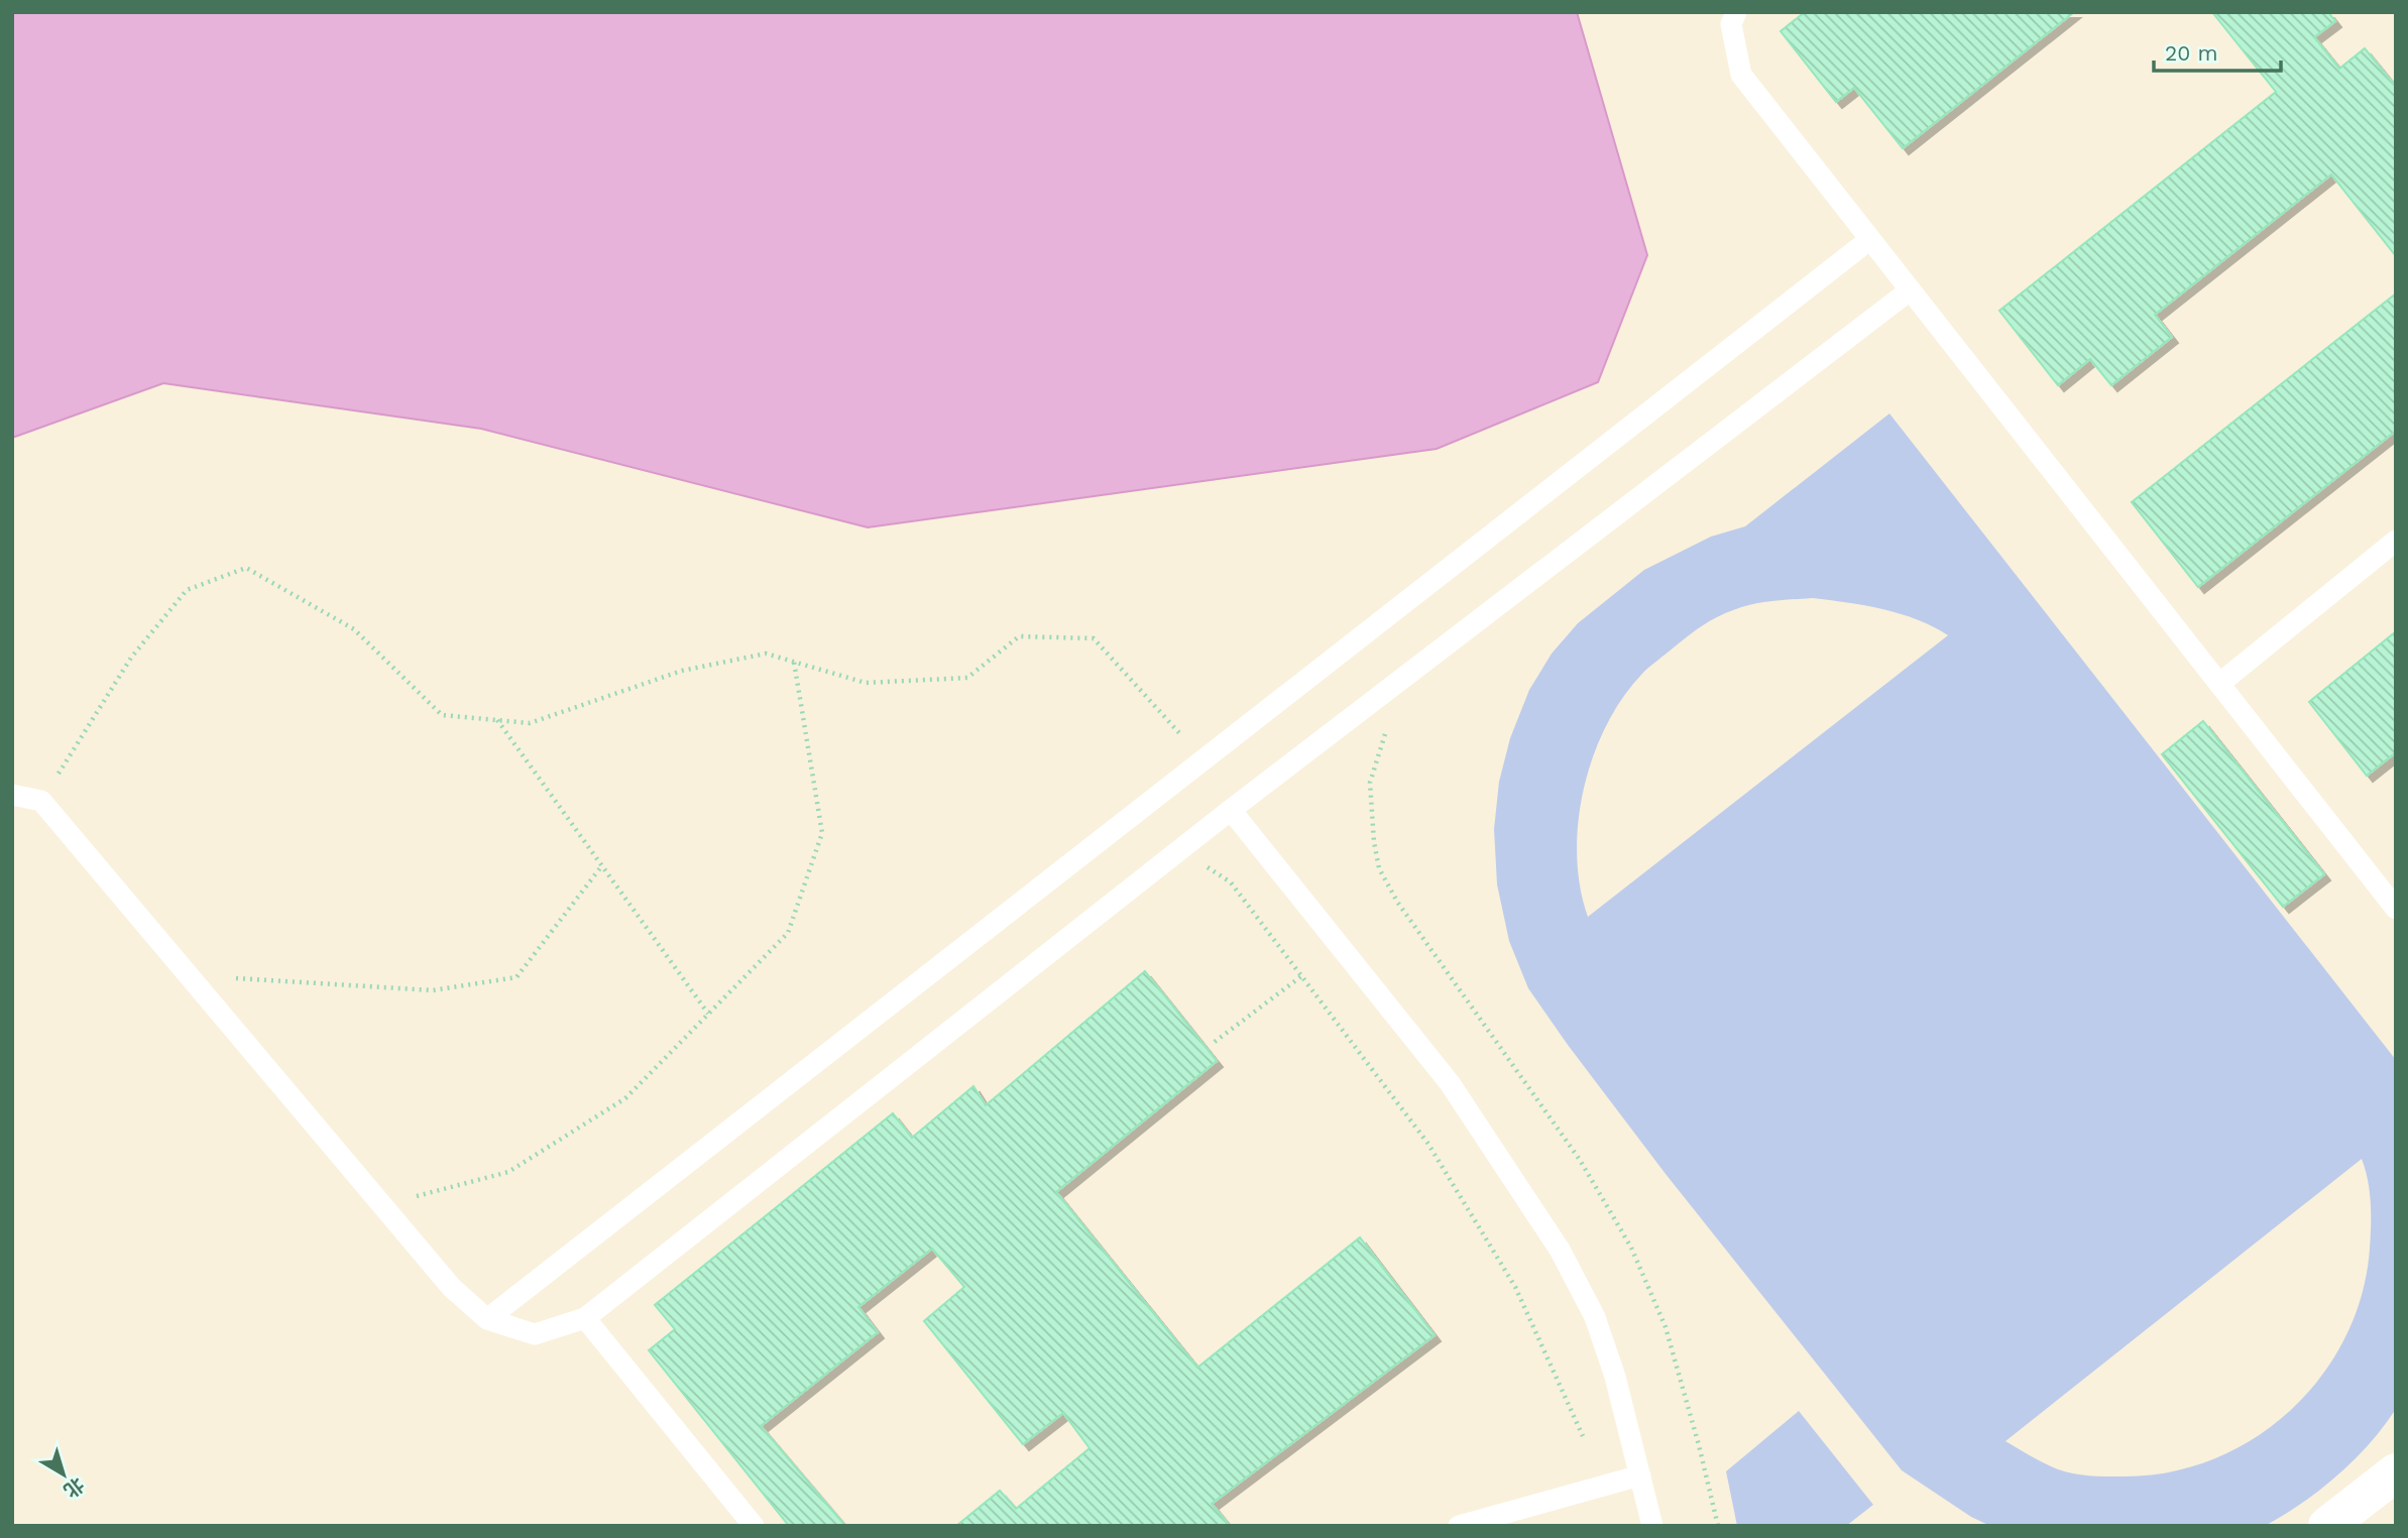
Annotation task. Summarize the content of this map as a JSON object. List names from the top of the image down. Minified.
{"scale_bar":"20 m","north":"bottom right"}
